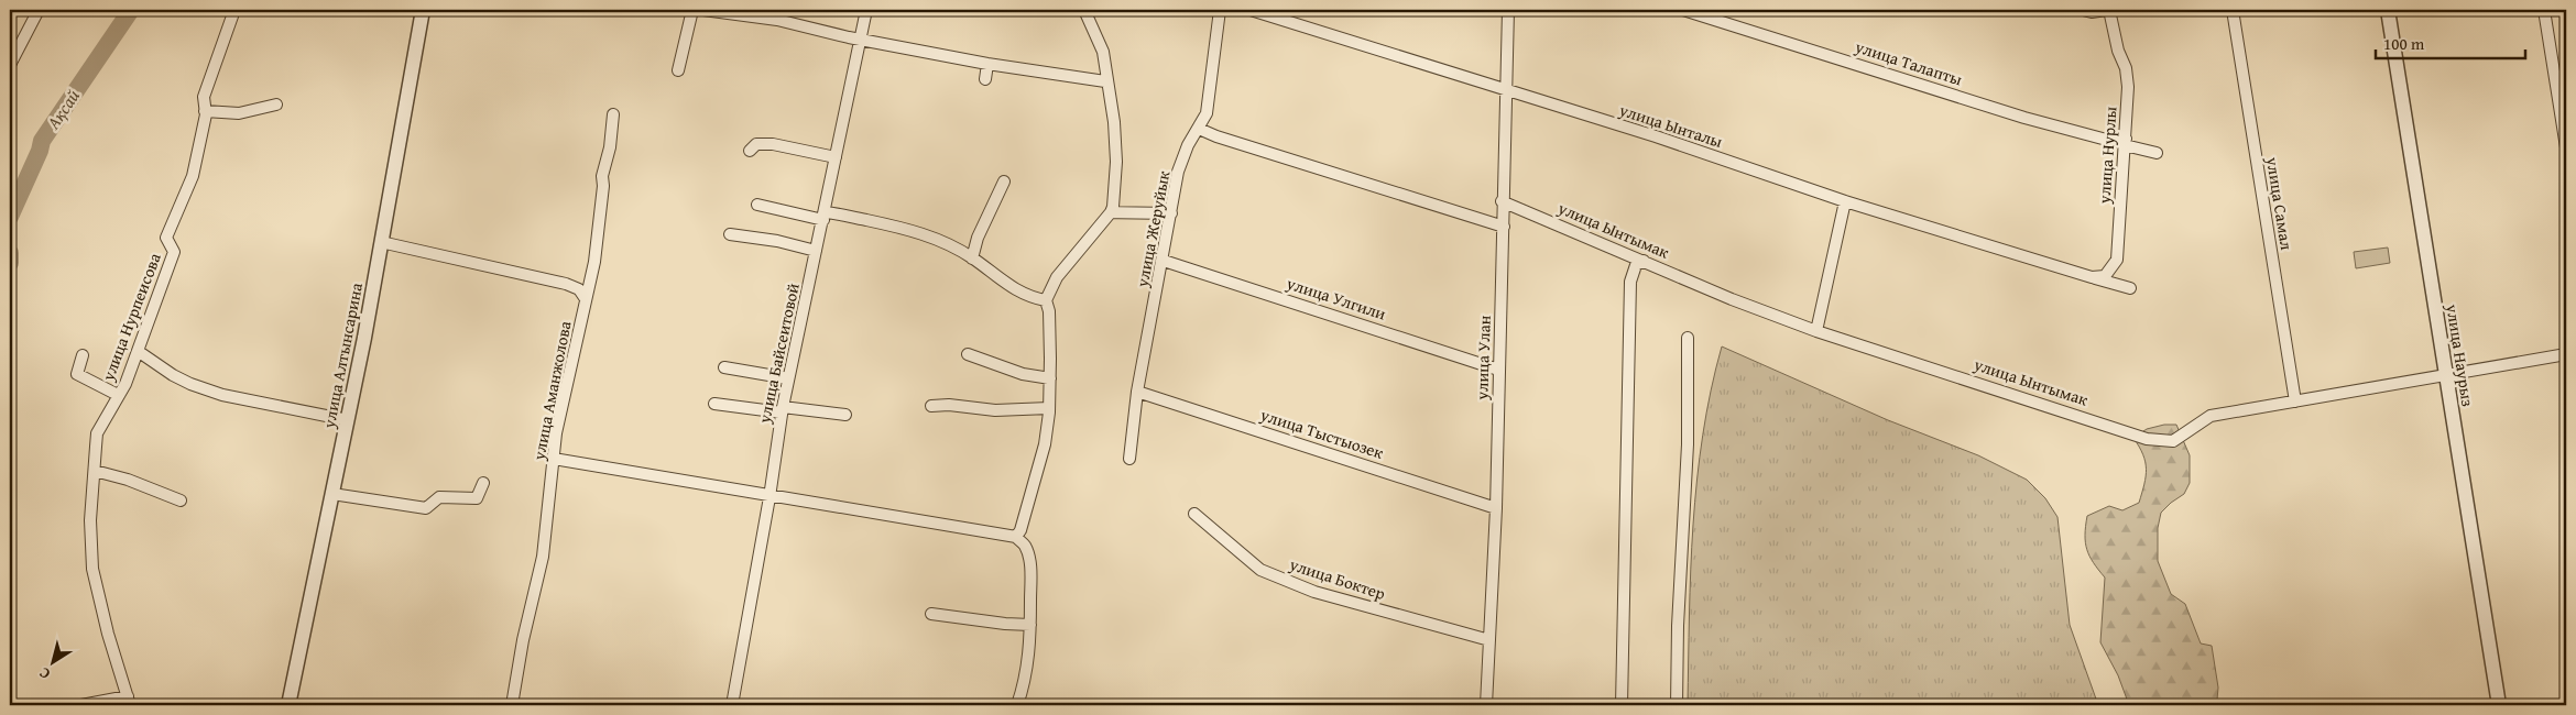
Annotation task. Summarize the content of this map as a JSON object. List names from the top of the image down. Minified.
{"streets":{"street":["улица Талапты","улица Ынталы","улица Нурлы","улица Самал","улица Жеруйык","улица Ынтымак","улица Улгили","улица Нурпеисова","улица Байсеитовой","улица Алтынсарина","улица Наурыз","улица Улан","улица Аманжолова","улица Тыстыозек","улица Боктер"]},"crossings":[["улица Талапты","улица Нурлы"],["улица Ынталы","улица Нурлы"],["улица Ынталы","улица Улан"],["улица Самал","улица Ынтымак"],["улица Жеруйык","улица Улгили"],["улица Жеруйык","улица Тыстыозек"],["улица Ынтымак","улица Наурыз"],["улица Ынтымак","улица Улан"],["улица Улгили","улица Улан"],["улица Улан","улица Тыстыозек"],["улица Улан","улица Боктер"]],"water":["Ақсай"],"scale_bar":"100 m","north":"bottom left"}
